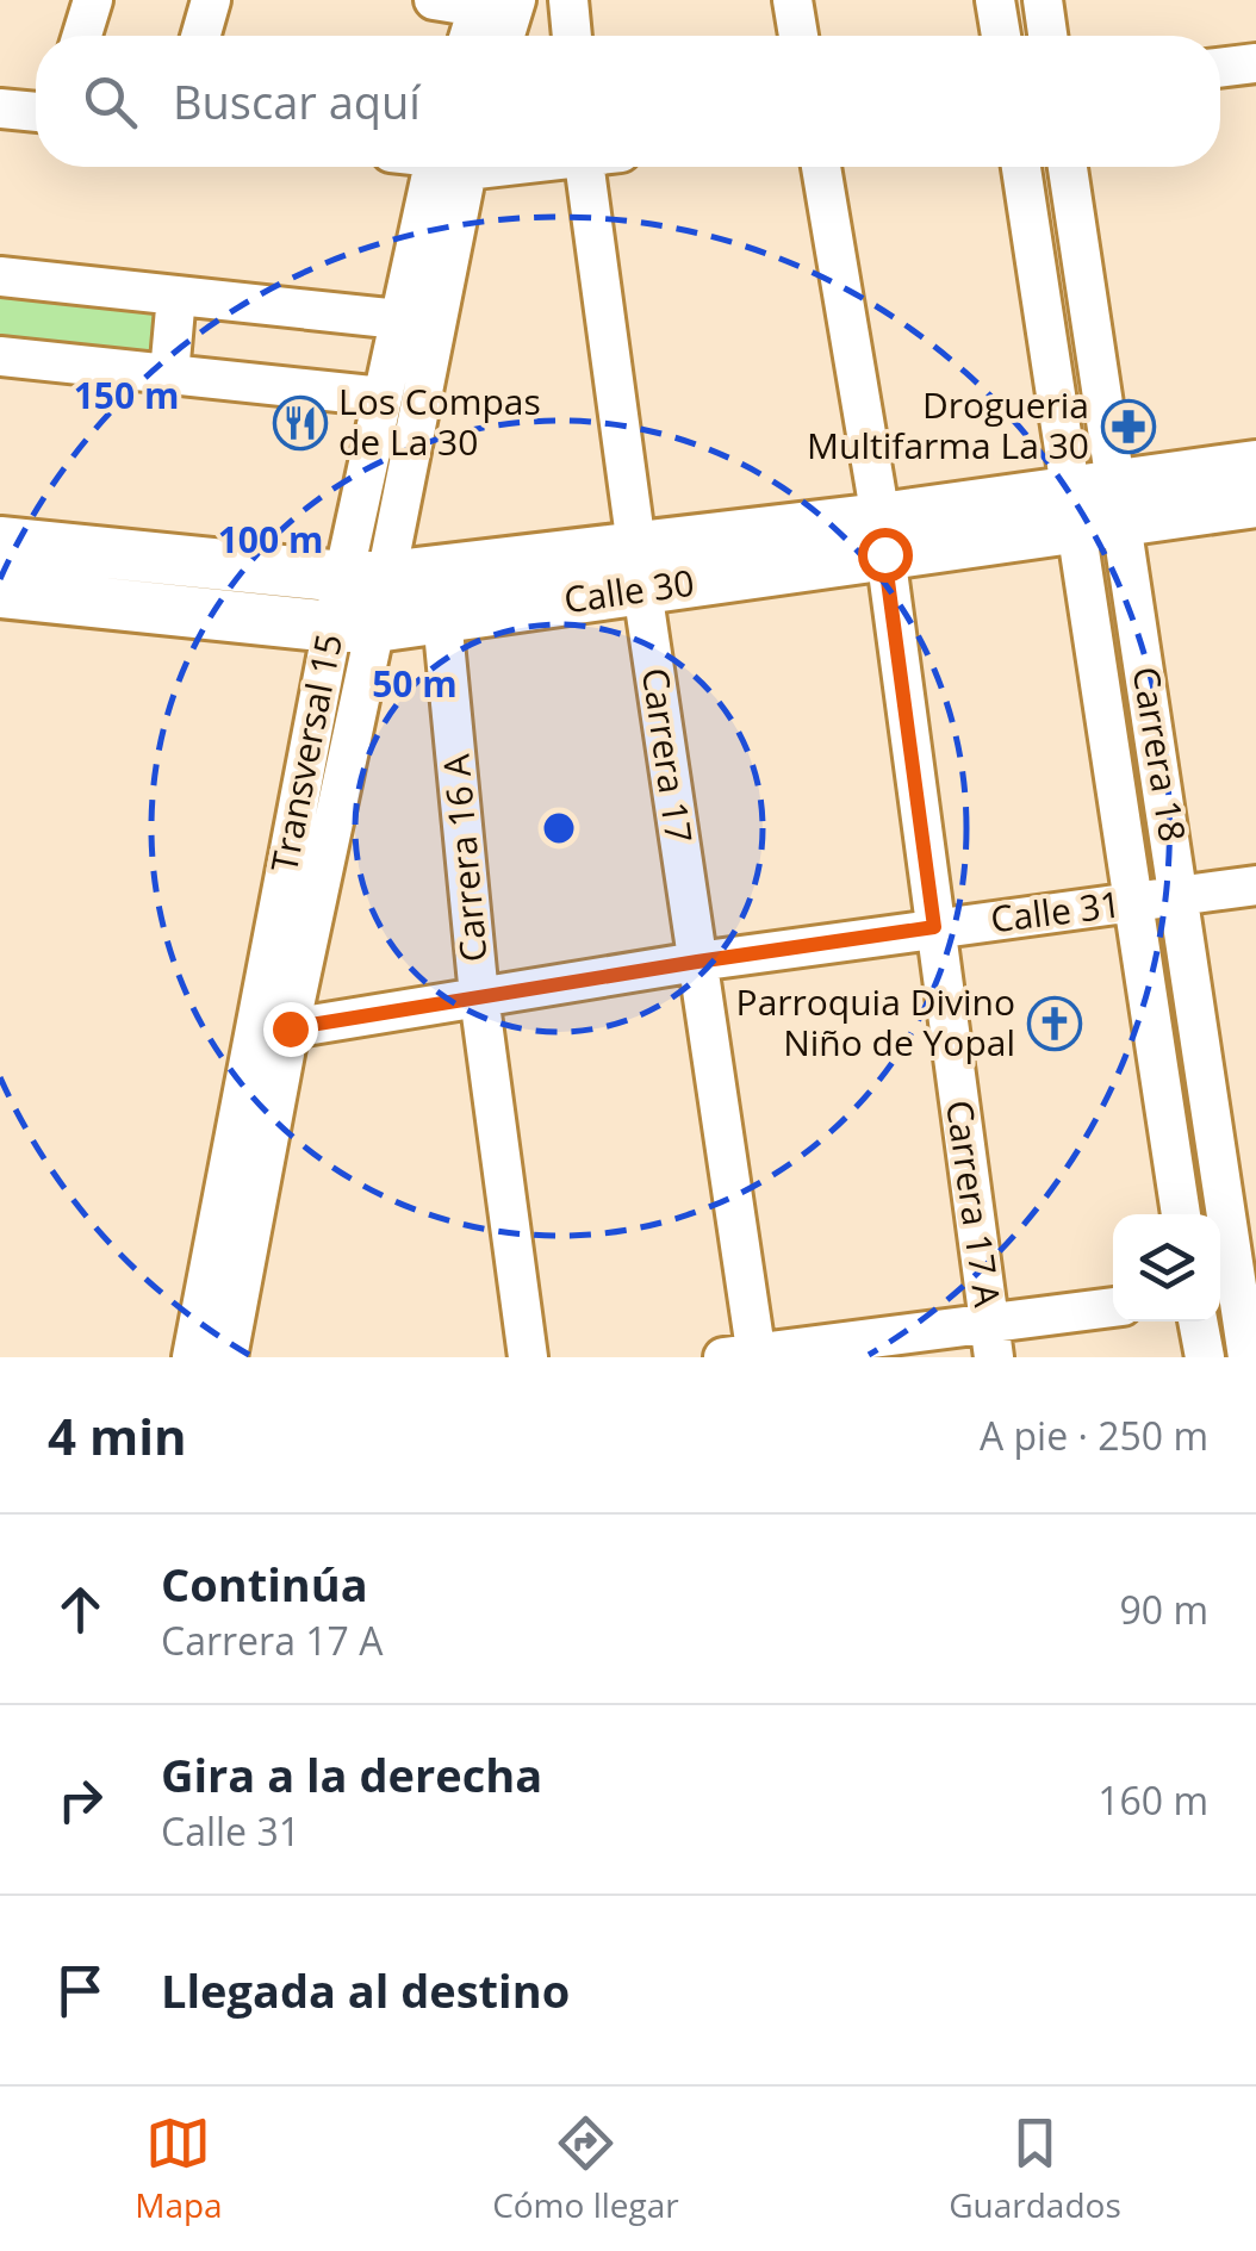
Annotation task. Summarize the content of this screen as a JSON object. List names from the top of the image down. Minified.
{"streets":{"main road":["Calle 30"],"street":["Transversal 15","Carrera 18","Carrera 17","Carrera 16 A","Calle 31","Carrera 17 A"]},"crossings":[["Calle 30","Transversal 15"],["Calle 30","Carrera 18"],["Calle 30","Carrera 17"],["Calle 30","Carrera 16 A"],["Calle 30","Carrera 17 A"],["Transversal 15","Calle 31"],["Carrera 18","Calle 31"],["Carrera 17","Calle 31"],["Carrera 16 A","Calle 31"],["Calle 31","Carrera 17 A"]],"places":{"restaurant":["Los Compas de La 30"],"pharmacy":["Drogueria Multifarma La 30"],"church":["Parroquia Divino Niño de Yopal"]},"page":{"search":"Buscar aquí","heading":["4 min","A pie · 250 m"],"list":[["Continúa","Carrera 17 A","90 m"],["Gira a la derecha","Calle 31","160 m"],"Llegada al destino"],"nav":["Mapa","Cómo llegar","Guardados"]},"rings":["150 m","100 m","50 m"]}
